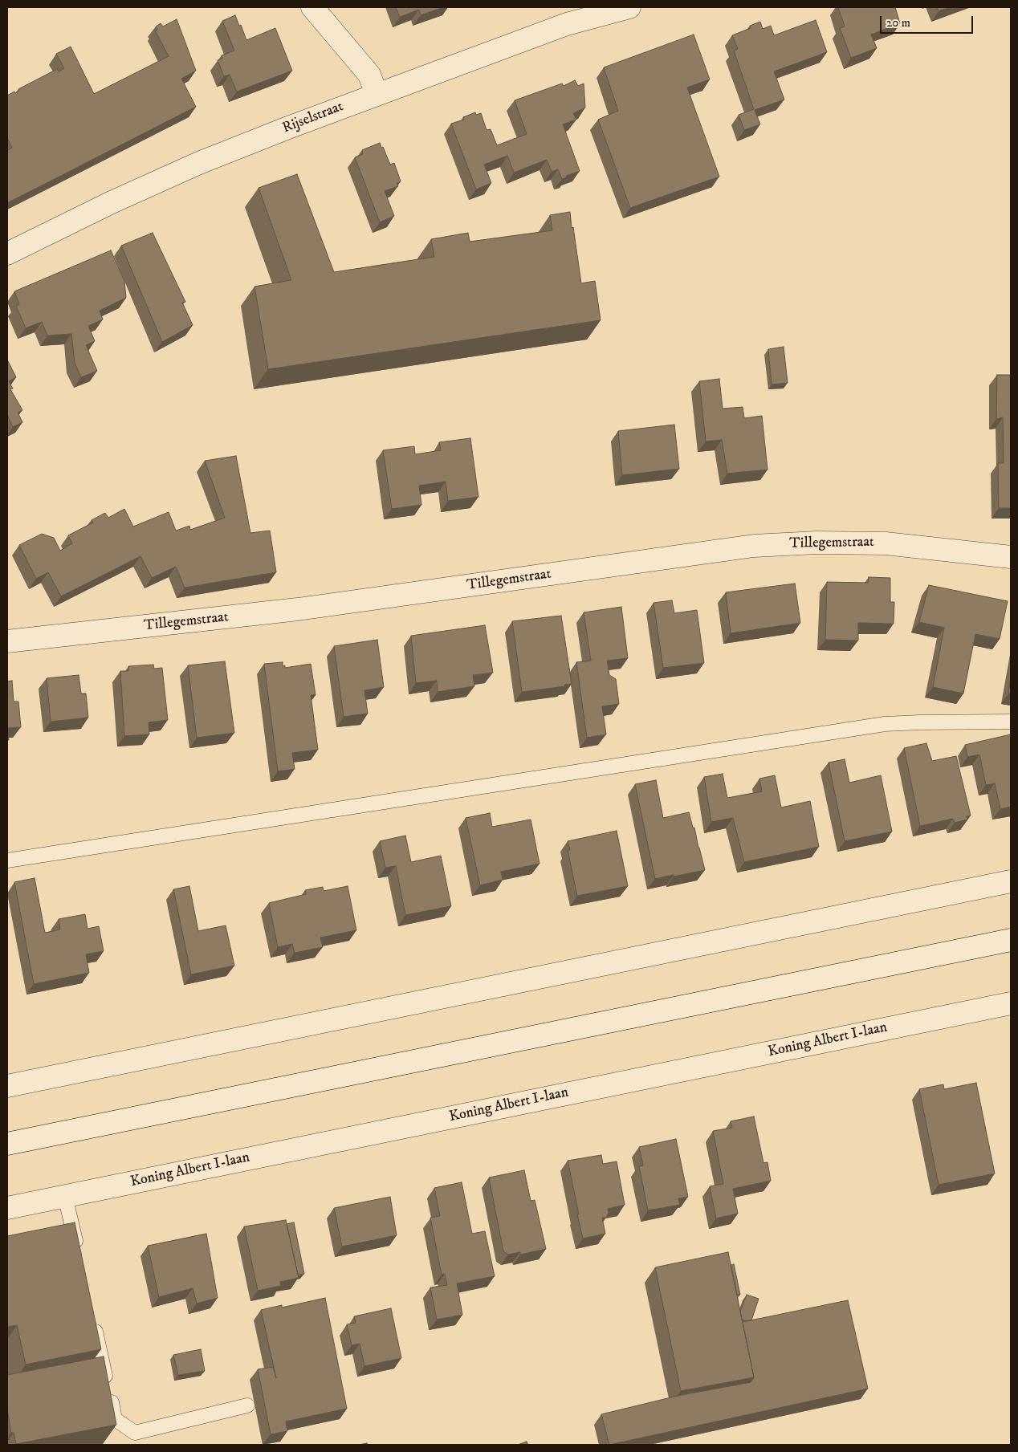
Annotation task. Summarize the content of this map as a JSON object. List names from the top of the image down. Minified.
{"streets":{"street":["Rijselstraat","Tillegemstraat","Koning Albert I-laan"]},"scale_bar":"20 m"}
